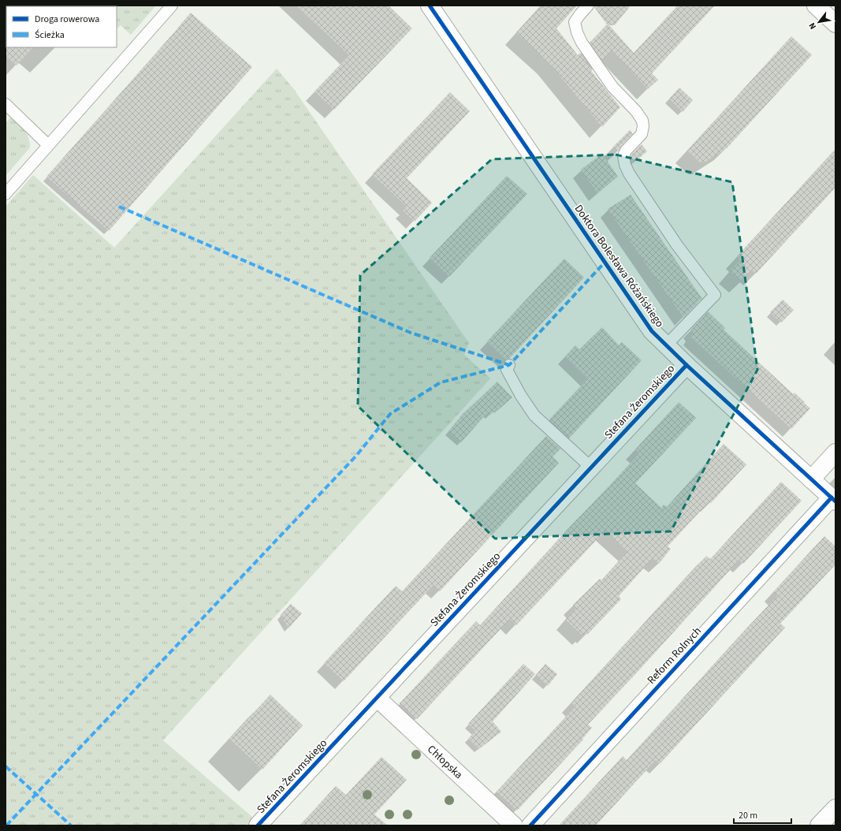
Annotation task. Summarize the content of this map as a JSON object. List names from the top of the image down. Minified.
{"streets":{"street":["Doktora Bolesława Różańskiego","Stefana Żeromskiego","Reform Rolnych","Chłopska"]},"crossings":[["Doktora Bolesława Różańskiego","Stefana Żeromskiego"],["Doktora Bolesława Różańskiego","Reform Rolnych"],["Stefana Żeromskiego","Chłopska"]],"legend":["Droga rowerowa","Ścieżka"],"scale_bar":"20 m","north":"bottom left"}
